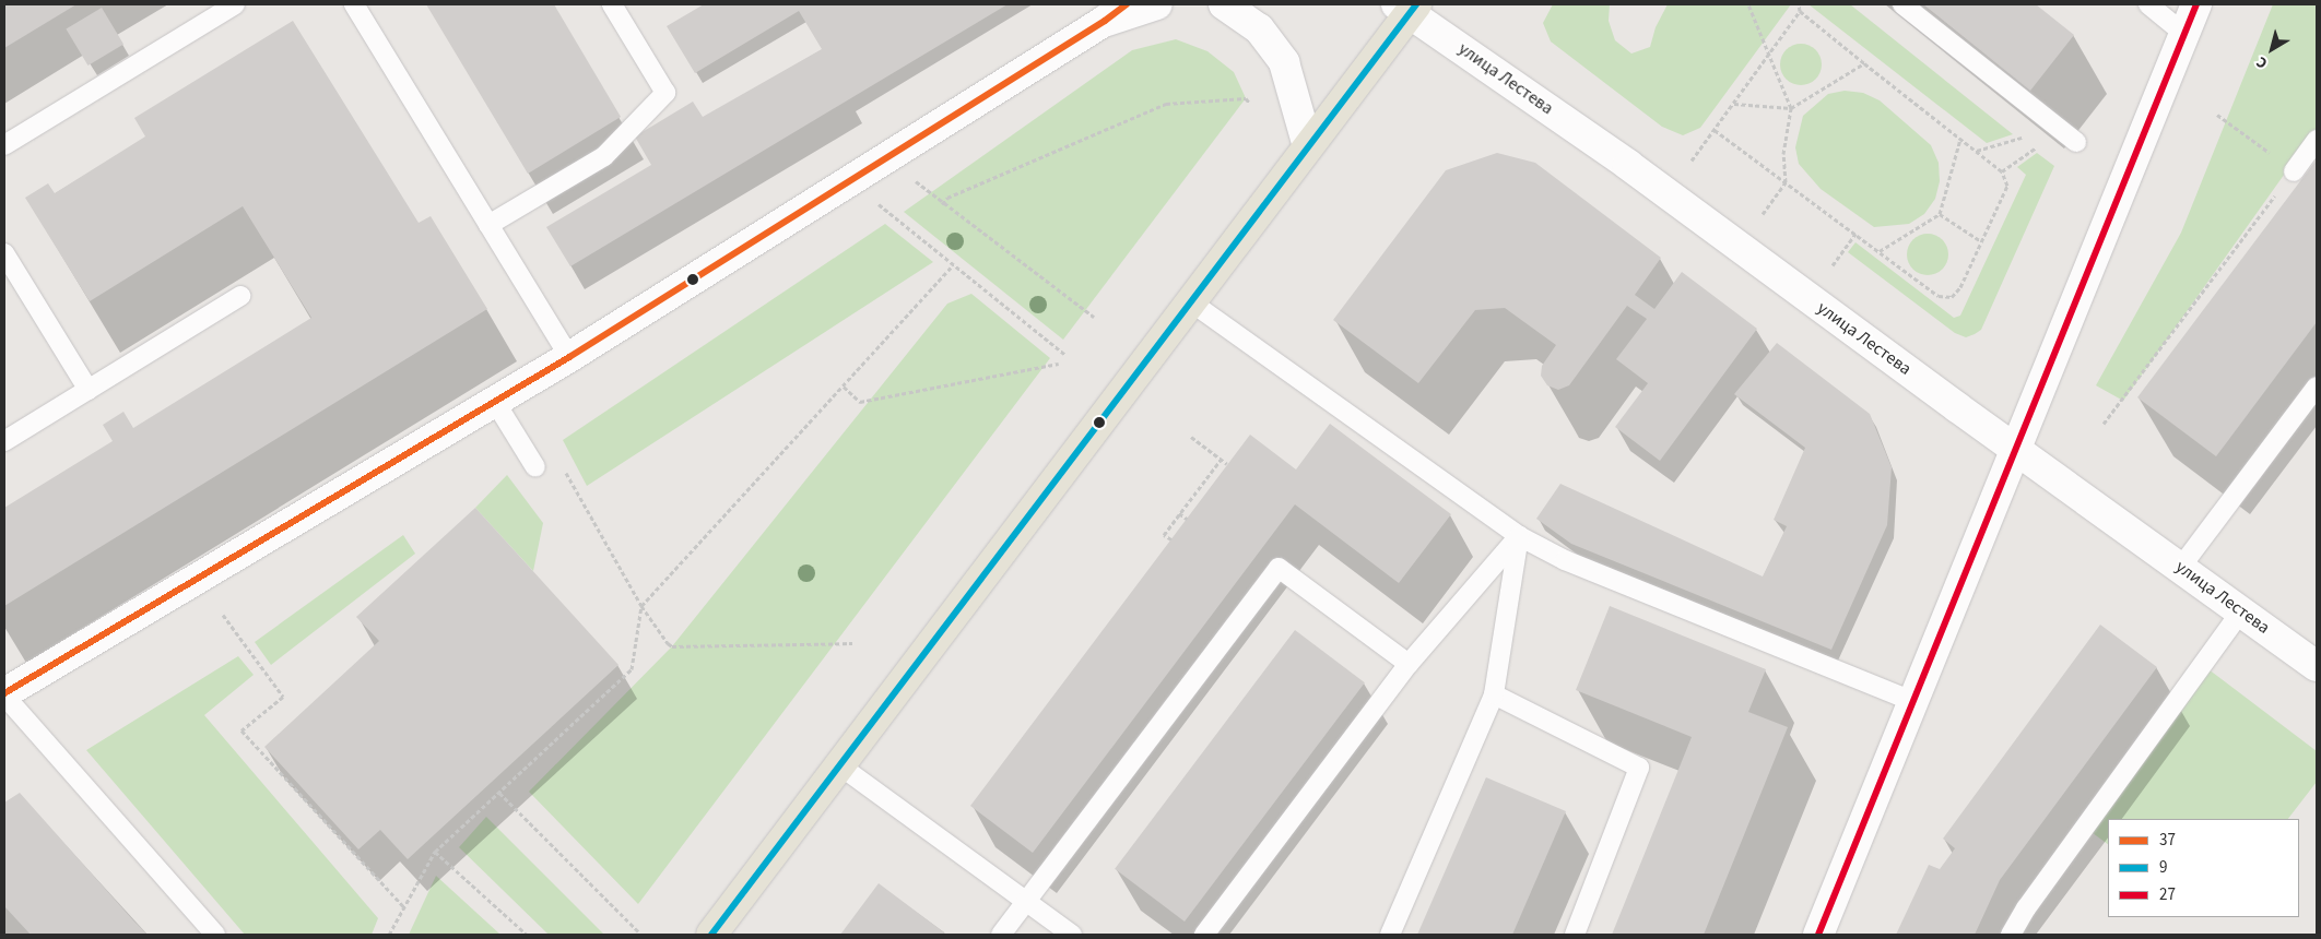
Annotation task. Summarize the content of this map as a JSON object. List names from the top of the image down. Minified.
{"streets":{"street":["улица Лестева"]},"lines":["transit line 37","transit line 9","transit line 27"],"legend":["37","9","27"],"north":"bottom left"}
